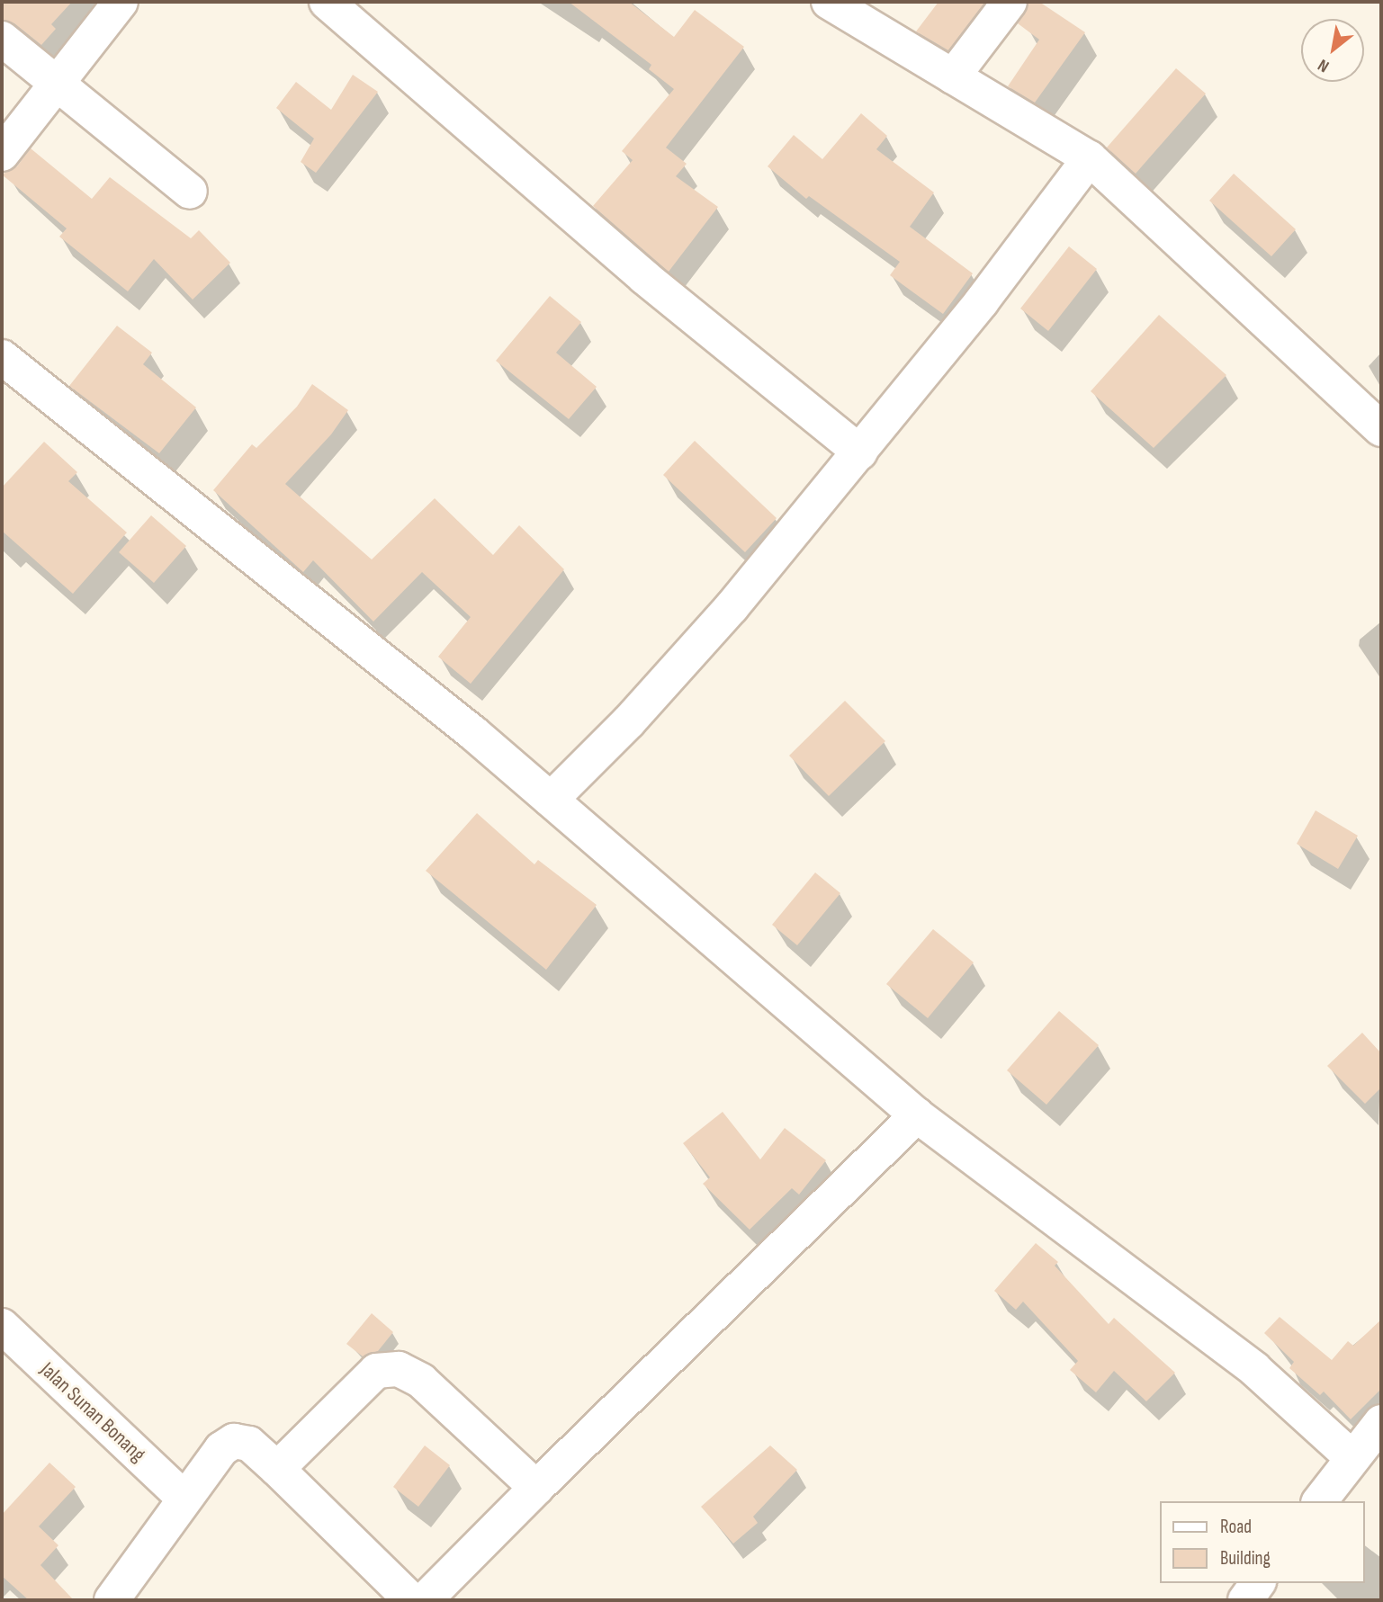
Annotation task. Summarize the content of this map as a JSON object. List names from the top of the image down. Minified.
{"streets":{"street":["Jalan Sunan Bonang"]},"legend":["Road","Building"],"north":"bottom left"}
